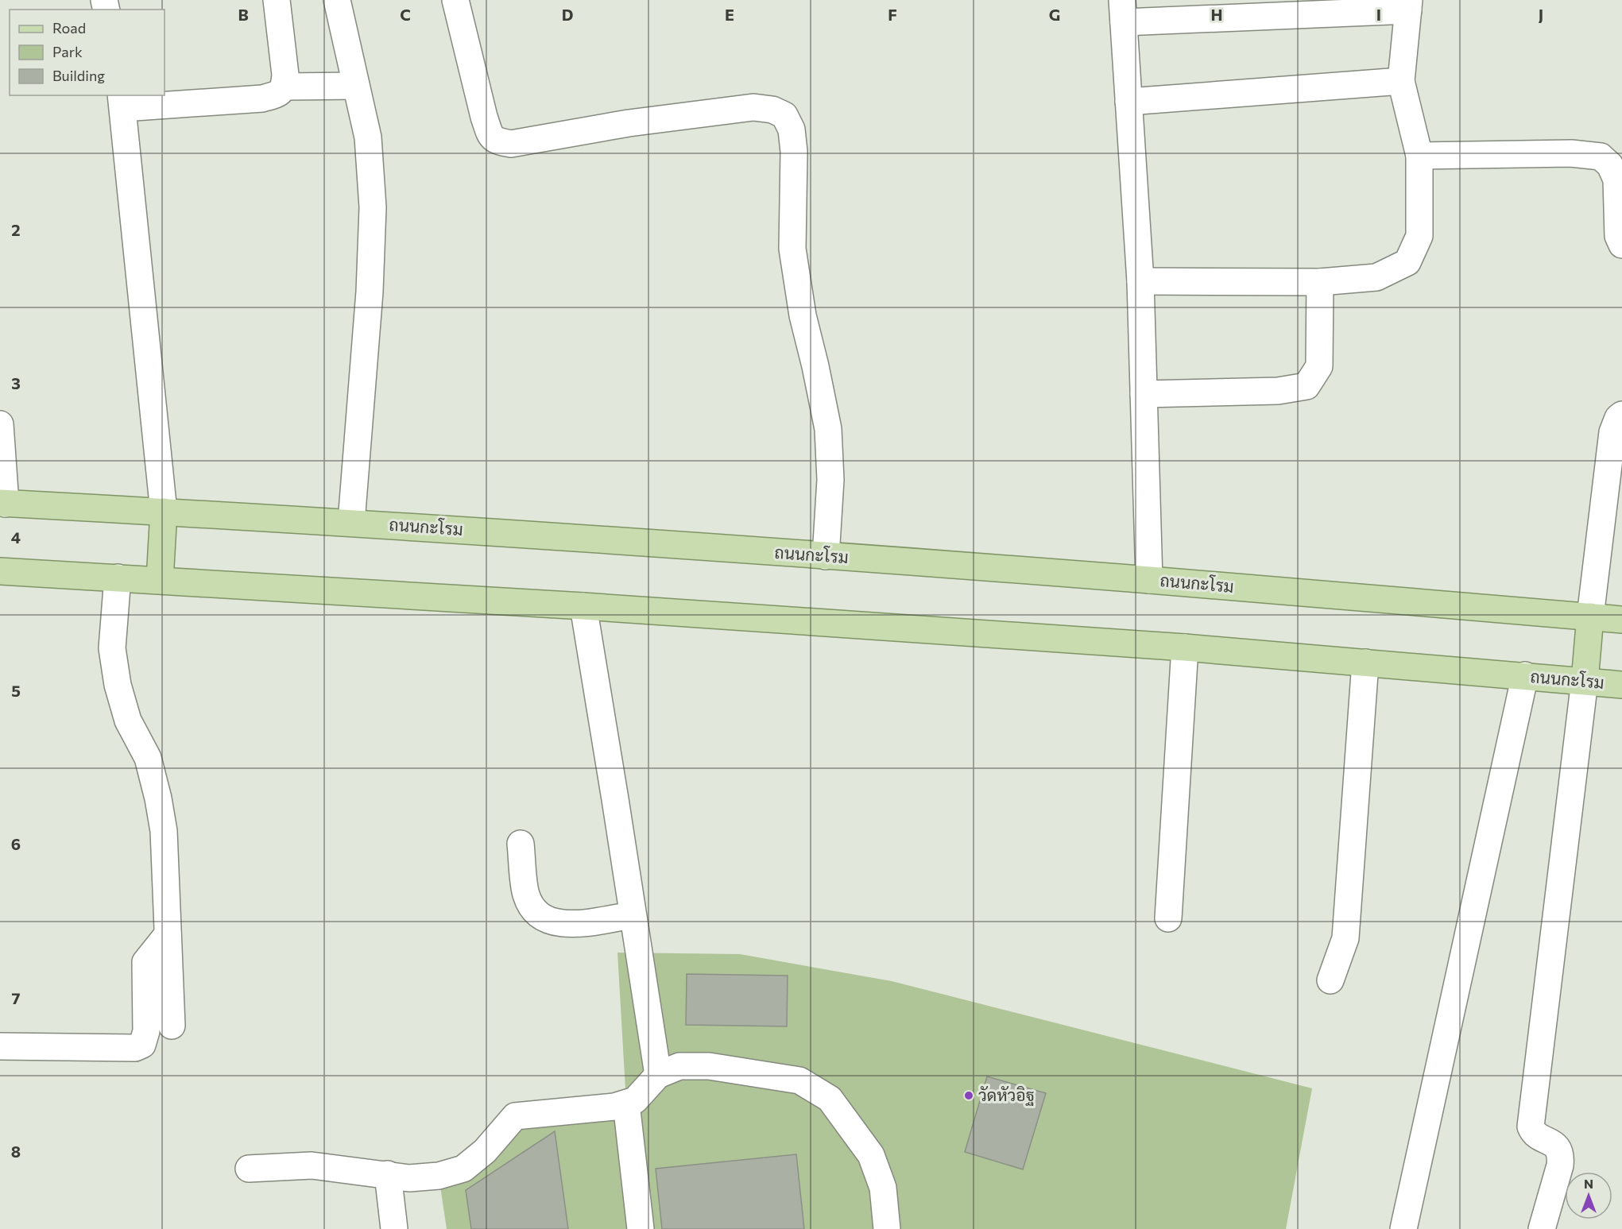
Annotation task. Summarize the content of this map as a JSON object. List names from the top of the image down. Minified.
{"streets":{"main road":["ถนนกะโรม"]},"places":["วัดหัวอิฐ"],"legend":["Road","Park","Building"],"north":"top","grid":{"columns":["B","C","D","E","F","G","H","I","J"],"rows":["2","3","4","5","6","7","8"]}}
